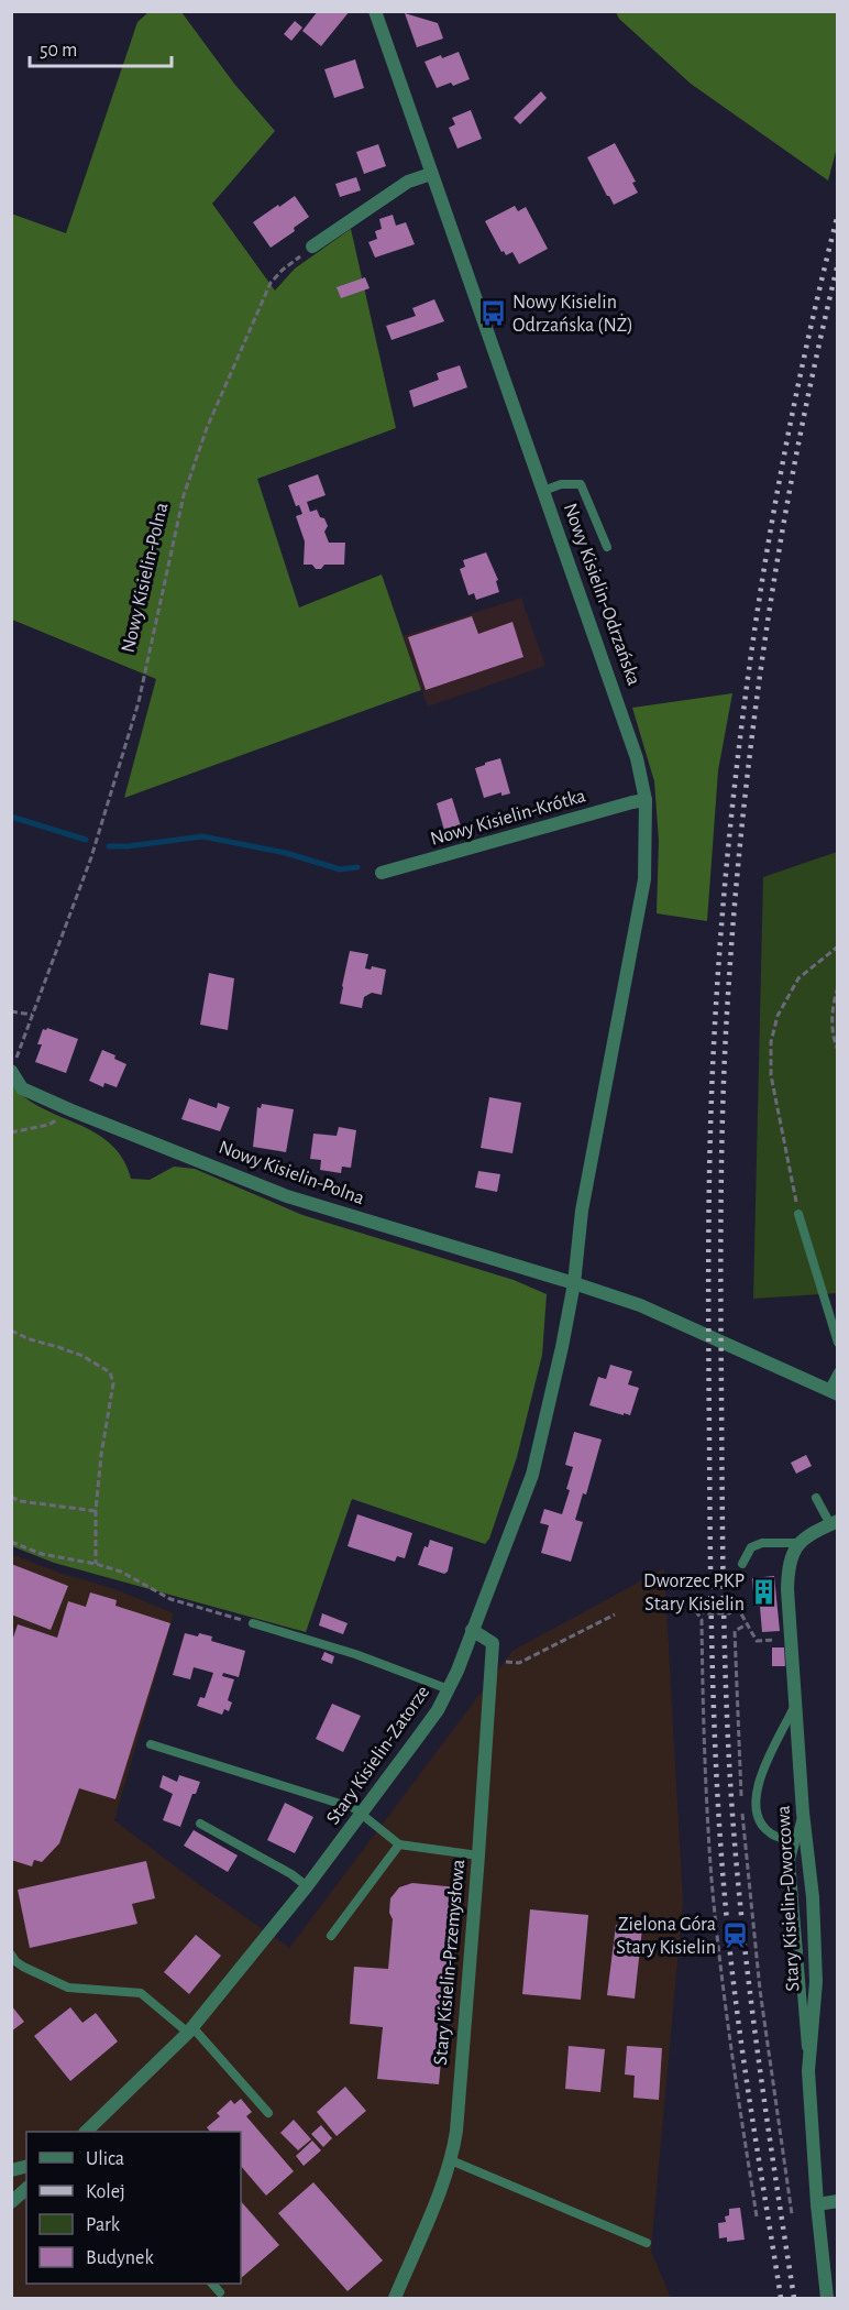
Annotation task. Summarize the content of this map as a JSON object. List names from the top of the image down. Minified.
{"streets":{"street":["Nowy Kisielin-Polna","Nowy Kisielin-Odrzańska","Nowy Kisielin-Krótka","Stary Kisielin-Zatorze","Stary Kisielin-Dworcowa","Stary Kisielin-Przemysłowa"]},"crossings":[["Nowy Kisielin-Polna","Nowy Kisielin-Odrzańska"],["Nowy Kisielin-Polna","Stary Kisielin-Zatorze"],["Nowy Kisielin-Odrzańska","Nowy Kisielin-Krótka"],["Nowy Kisielin-Odrzańska","Stary Kisielin-Zatorze"],["Stary Kisielin-Zatorze","Stary Kisielin-Przemysłowa"]],"places":{"bus stop":["Nowy Kisielin Odrzańska (NŻ)"],"building":["Dworzec PKP Stary Kisielin"],"station":["Zielona Góra Stary Kisielin"]},"legend":["Ulica","Kolej","Park","Budynek"],"scale_bar":"50 m"}
